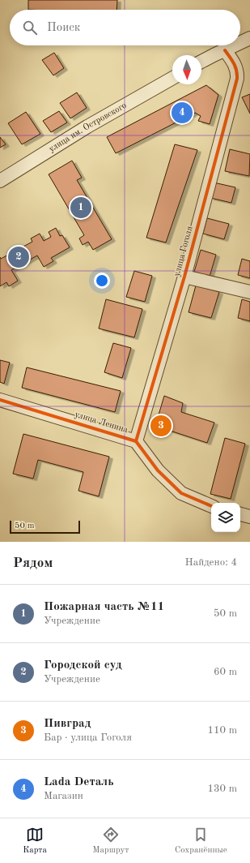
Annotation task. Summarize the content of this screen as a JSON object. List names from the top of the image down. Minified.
{"streets":{"street":["улица им. Островского","улица Гоголя","улица Ленина"]},"crossings":[["улица Гоголя","улица Ленина"]],"scale_bar":"50 m","north":"bottom","page":{"search":"Поиск","pins":["4","1","2","3"],"scale":"50 m","heading":["Рядом","Найдено: 4"],"list":[{"mark":"1","name":"Пожарная часть №11","note":"Учреждение","value":"50 m"},{"mark":"2","name":"Городской суд","note":"Учреждение","value":"60 m"},{"mark":"3","name":"Пивград","note":"Бар · улица Гоголя","value":"110 m"},{"mark":"4","name":"Lada Dеталь","note":"Магазин","value":"130 m"}],"nav":["Карта","Маршрут","Сохранённые"]}}
